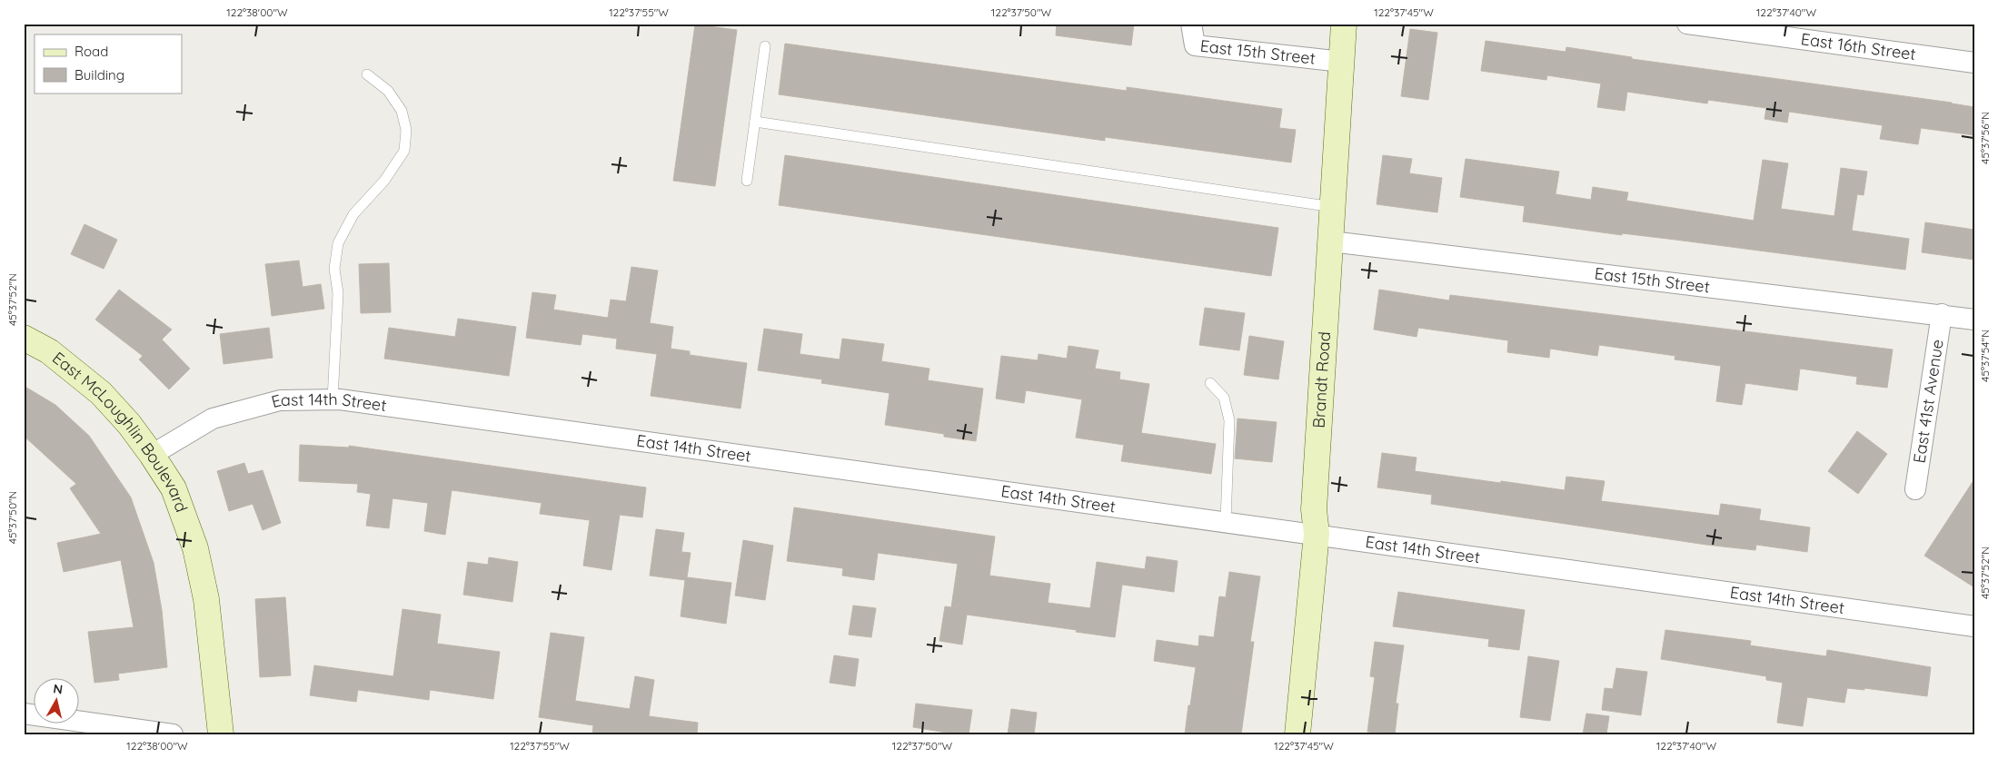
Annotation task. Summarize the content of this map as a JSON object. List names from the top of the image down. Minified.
{"streets":{"street":["East 16th Street","East 15th Street","Brandt Road","East 41st Avenue","East 14th Street","East McLoughlin Boulevard"]},"crossings":[["East 15th Street","Brandt Road"],["East 15th Street","East 41st Avenue"],["Brandt Road","East 14th Street"],["East 14th Street","East McLoughlin Boulevard"]],"legend":["Road","Building"],"north":"top","coordinates":["122°38'00\"W","122°37'55\"W","122°37'50\"W","122°37'45\"W","122°37'40\"W","45°37'56\"N","45°37'52\"N","45°37'54\"N","45°37'50\"N"]}
